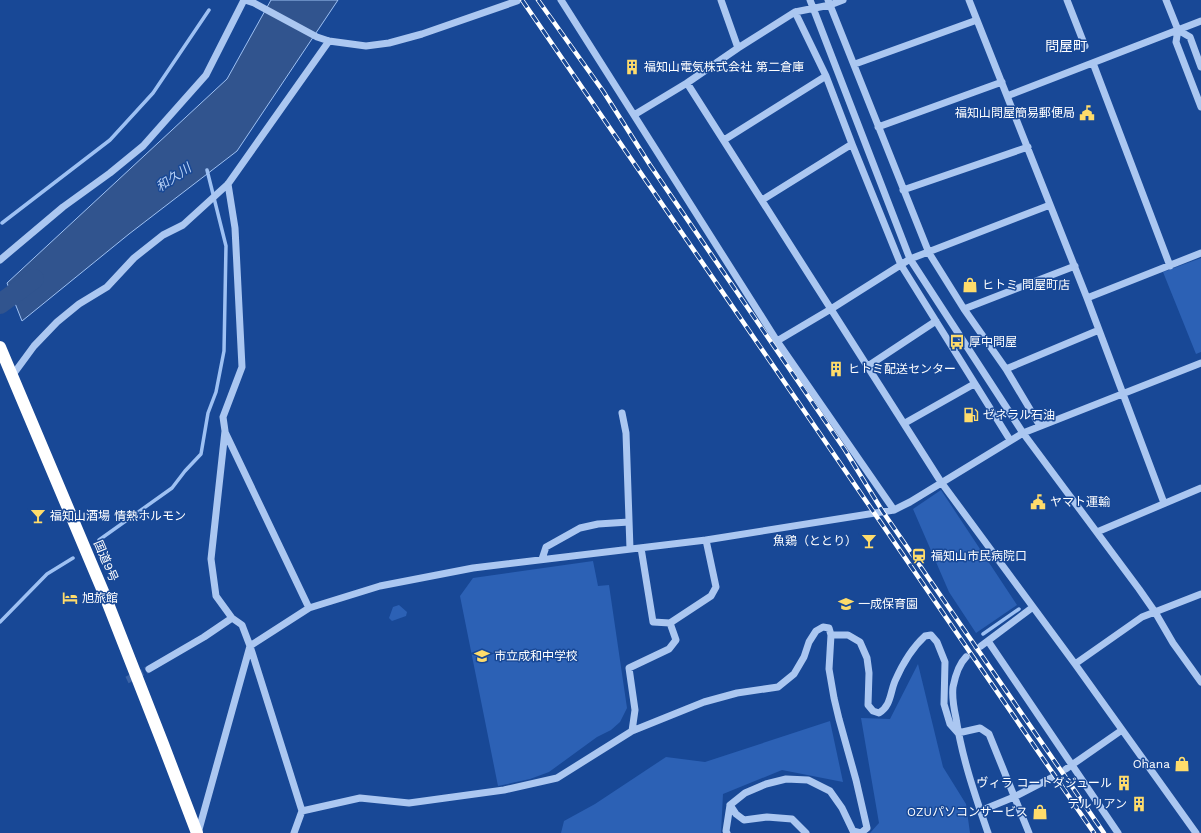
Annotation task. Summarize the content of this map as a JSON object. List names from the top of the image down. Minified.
{"streets":{"highway":["国道9号"]},"districts":["問屋町"],"water":["和久川"],"places":{"building":["福知山電気株式会社 第二倉庫","ヒトミ配送センター","ヴィラ コートダジュール","テルリアン"],"public building":["福知山問屋簡易郵便局","ヤマト運輸"],"shop":["ヒトミ 問屋町店","Ohana","OZUパソコンサービス"],"bus stop":["厚中問屋"],"fuel station":["ゼネラル石油"],"bar":["福知山酒場 情熱ホルモン","魚鶏（ととり）"],"station":["福知山市民病院口"],"hotel":["旭旅館"],"school or university":["一成保育園","市立成和中学校"]}}
